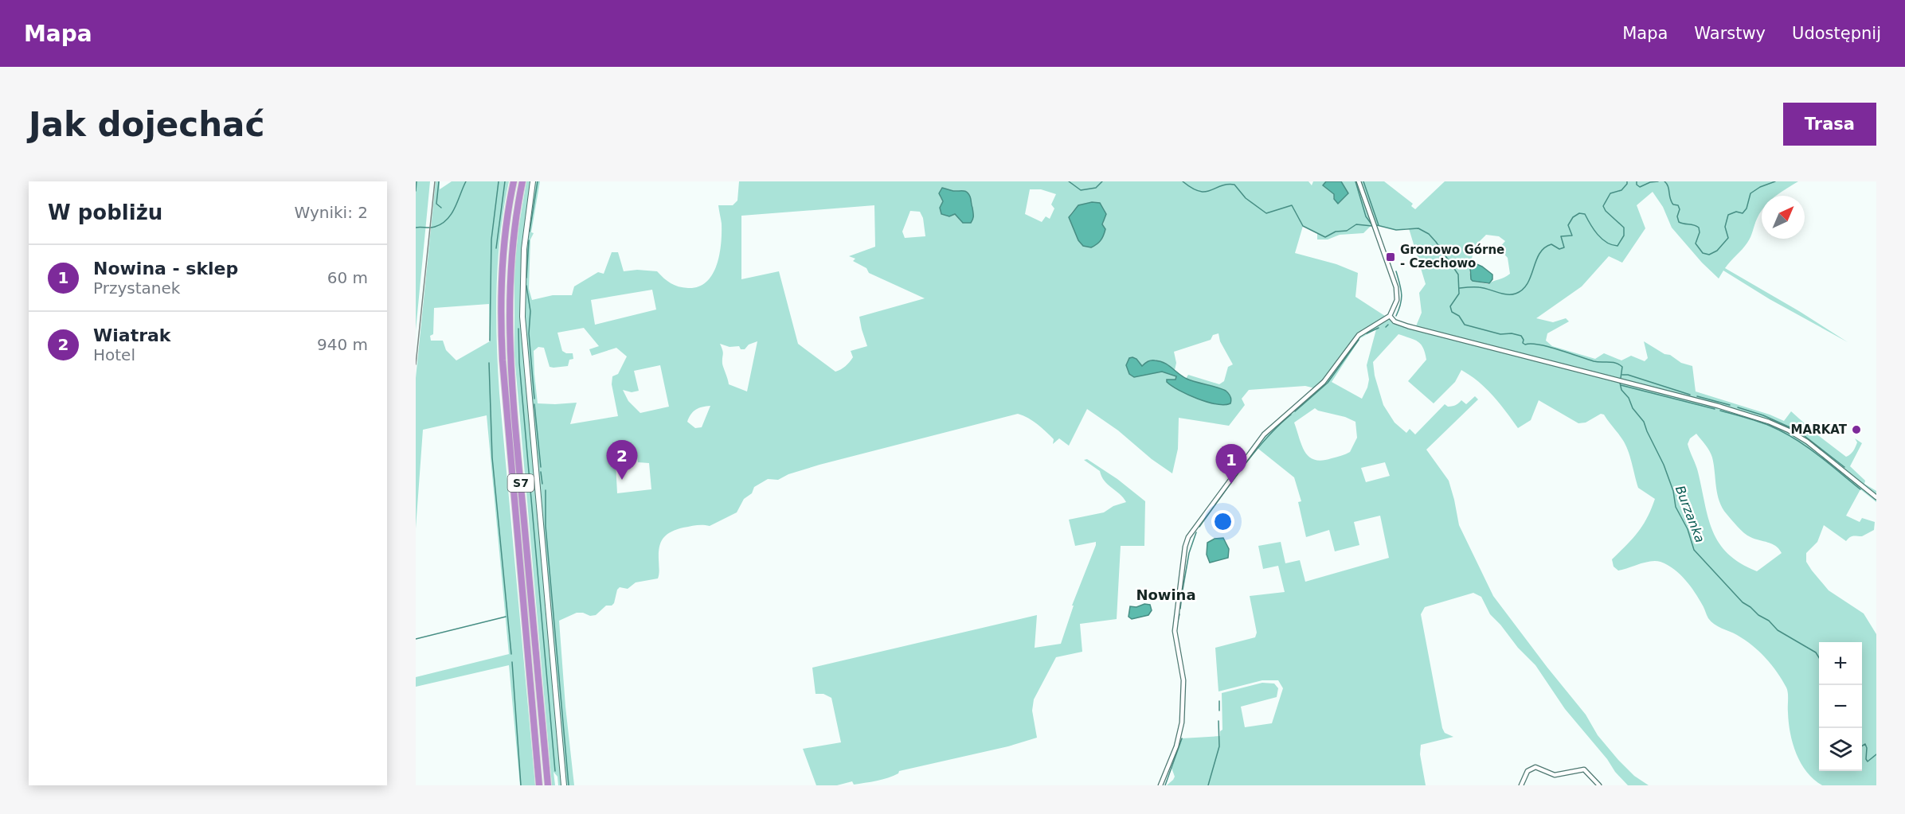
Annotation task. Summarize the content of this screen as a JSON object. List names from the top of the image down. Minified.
{"streets":{"highway":["S7"]},"districts":["Nowina"],"water":["Burzanka"],"places":{"transit":["Gronowo Górne - Czechowo"],"other":["MARKAT"]},"north":"top right","page":{"header":"Mapa","nav":["Mapa","Warstwy","Udostępnij"],"buttons":"Trasa","title":"Jak dojechać","heading":["W pobliżu","Wyniki: 2"],"list":[{"mark":"1","name":"Nowina - sklep","note":"Przystanek","value":"60 m"},{"mark":"2","name":"Wiatrak","note":"Hotel","value":"940 m"}],"pins":["2","1"],"map_buttons":["+","−"]}}
